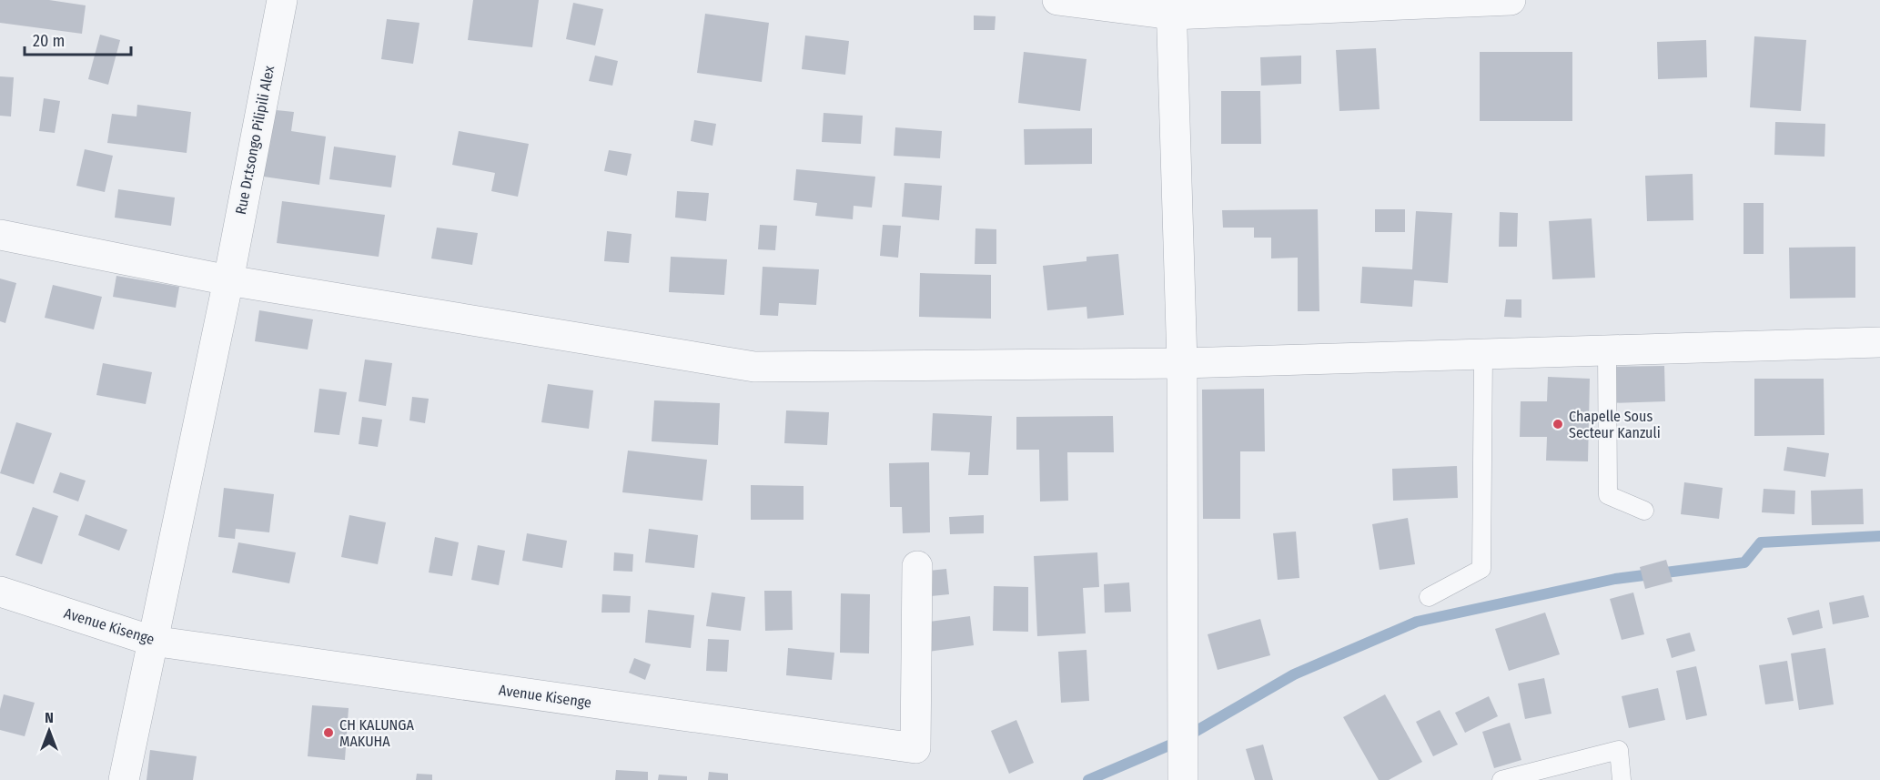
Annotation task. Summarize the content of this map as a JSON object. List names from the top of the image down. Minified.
{"streets":{"street":["Rue Dr.tsongo Pilipili Alex","Avenue Kisenge"]},"crossings":[["Rue Dr.tsongo Pilipili Alex","Avenue Kisenge"]],"places":["Chapelle Sous Secteur Kanzuli","CH KALUNGA MAKUHA"],"scale_bar":"20 m","north":"top"}
